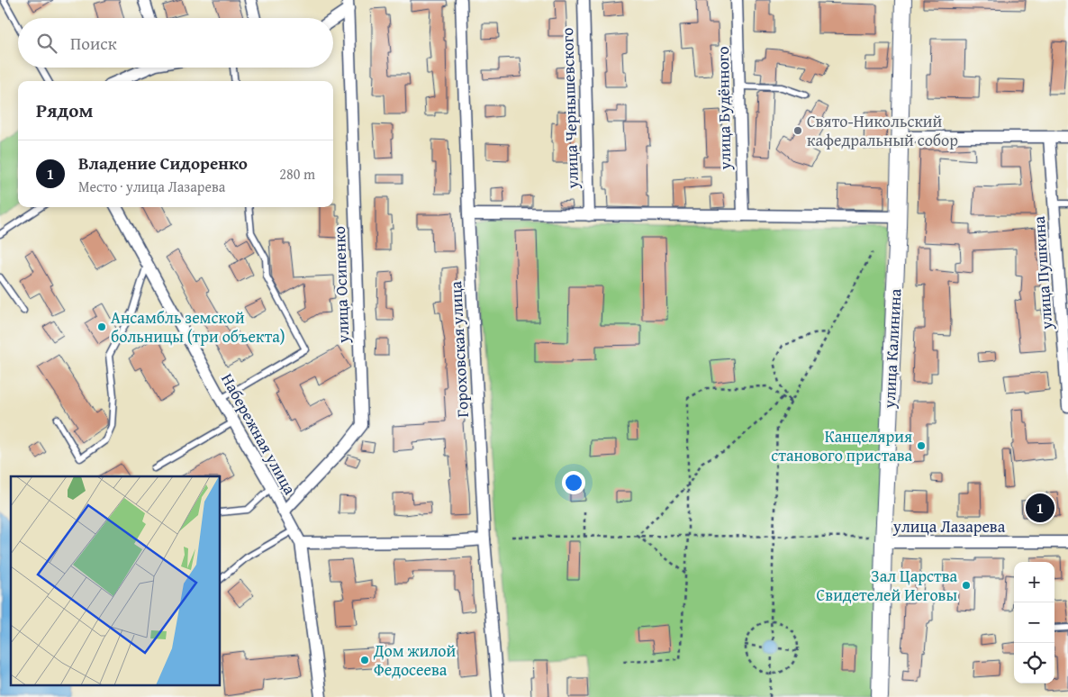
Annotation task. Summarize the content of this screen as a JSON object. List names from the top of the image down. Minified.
{"streets":{"street":["улица Чернышевского","улица Будённого","улица Пушкина","улица Осипенко","улица Калинина","Гороховская улица","Набережная улица","улица Лазарева"]},"crossings":[["улица Осипенко","Набережная улица"],["улица Калинина","улица Лазарева"]],"places":["Свято-Никольский кафедральный собор","Ансамбль земской больницы (три объекта)","Канцелярия станового пристава","Зал Царства Свидетелей Иеговы","Дом жилой Федосеева"],"page":{"search":"Поиск","heading":"Рядом","list":[{"mark":"1","name":"Владение Сидоренко","note":"Место · улица Лазарева","value":"280 m"}],"pins":"1","map_buttons":["+","−"]}}
